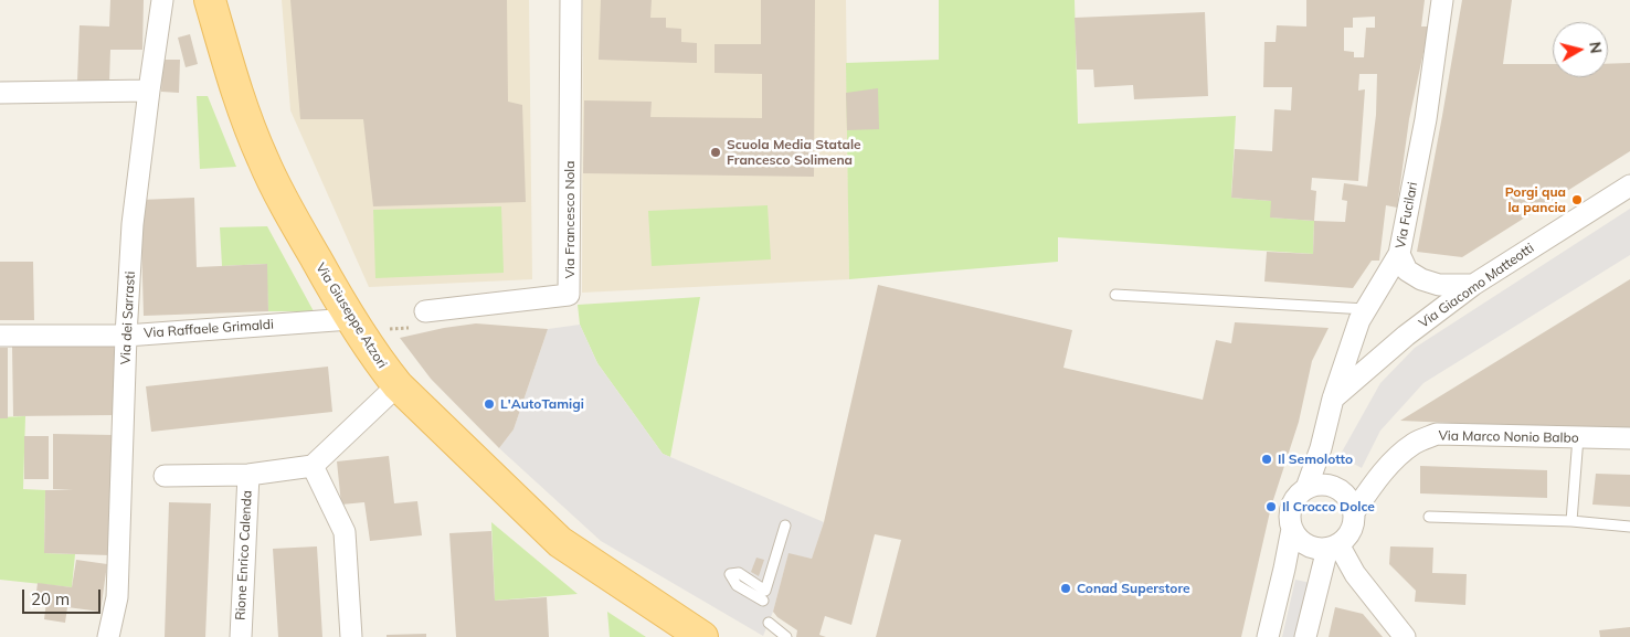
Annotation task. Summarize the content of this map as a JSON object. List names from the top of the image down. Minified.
{"streets":{"main road":["Via Giuseppe Atzori"],"street":["Via Fucilari","Via Francesco Nola","Via Giacomo Matteotti","Via dei Sarrasti","Via Raffaele Grimaldi","Via Marco Nonio Balbo","Rione Enrico Calenda"]},"crossings":[["Via Fucilari","Via Giacomo Matteotti"],["Via Fucilari","Via Marco Nonio Balbo"],["Via Giuseppe Atzori","Via Raffaele Grimaldi"],["Via dei Sarrasti","Via Raffaele Grimaldi"]],"places":["Scuola Media Statale Francesco Solimena","Porgi qua la pancia","L'AutoTamigi","Il Semolotto","Il Crocco Dolce","Conad Superstore"],"scale_bar":"20 m","north":"right"}
